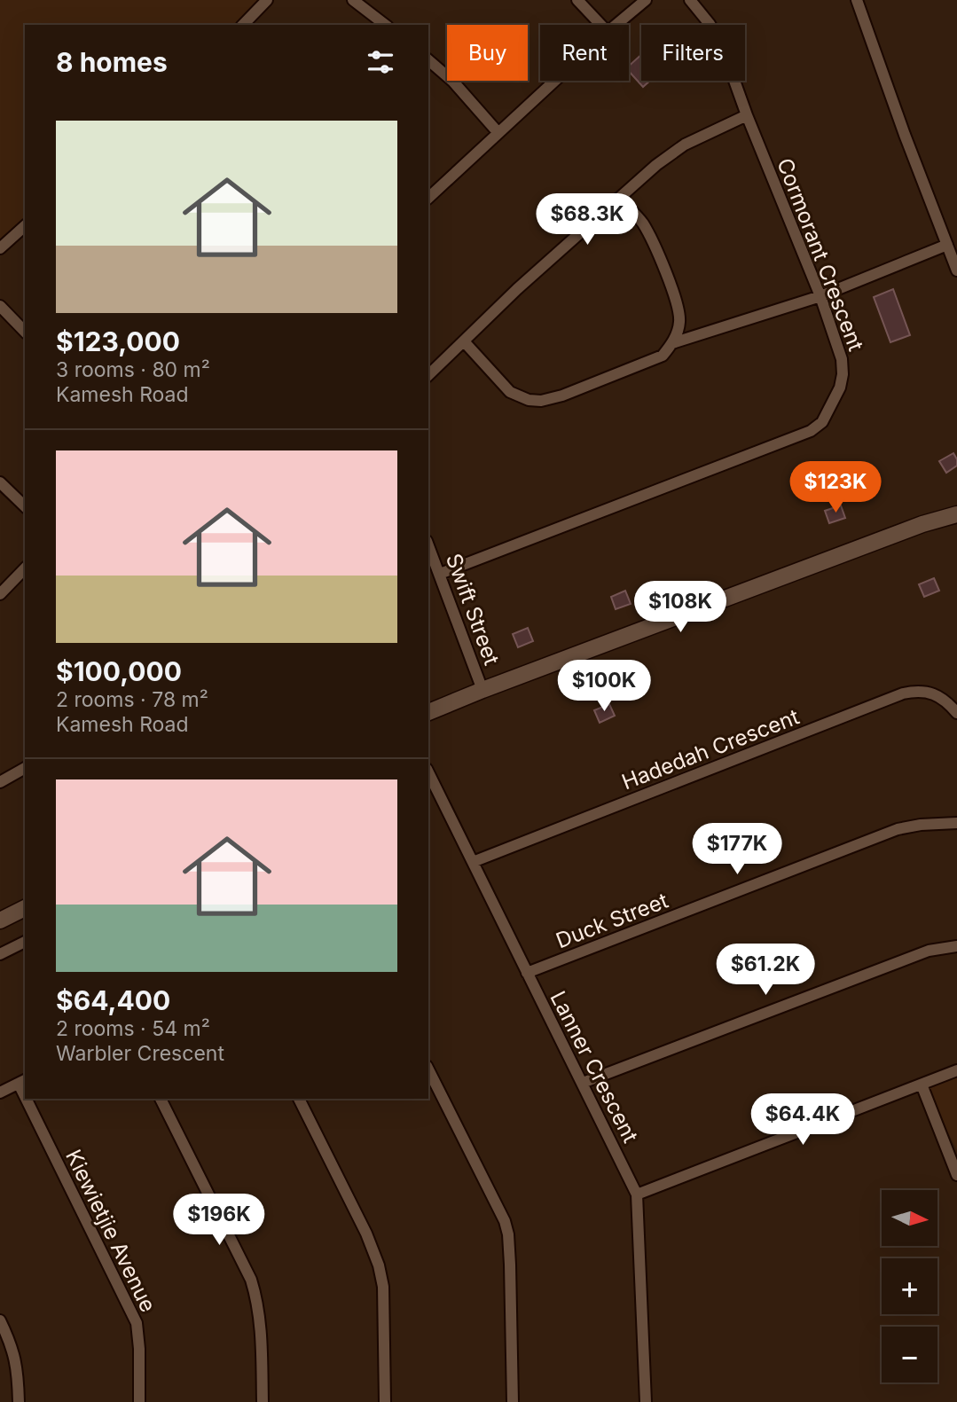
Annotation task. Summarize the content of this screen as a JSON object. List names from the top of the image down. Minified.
{"streets":{"street":["Cormorant Crescent","Swift Street","Hadedah Crescent","Duck Street","Lanner Crescent","Kiewietjie Avenue"]},"crossings":[["Cormorant Crescent","Swift Street"],["Hadedah Crescent","Lanner Crescent"],["Duck Street","Lanner Crescent"]],"north":"right","page":{"chip":["Buy","Rent","Filters"],"heading":"8 homes","list":[{"name":"$123,000","note":"3 rooms · 80 m² · Kamesh Road"},{"name":"$100,000","note":"2 rooms · 78 m² · Kamesh Road"},{"name":"$64,400","note":"2 rooms · 54 m² · Warbler Crescent"}],"price":["$68.3K","$123K","$108K","$100K","$177K","$61.2K","$64.4K","$196K"],"map_buttons":["+","−"]}}
